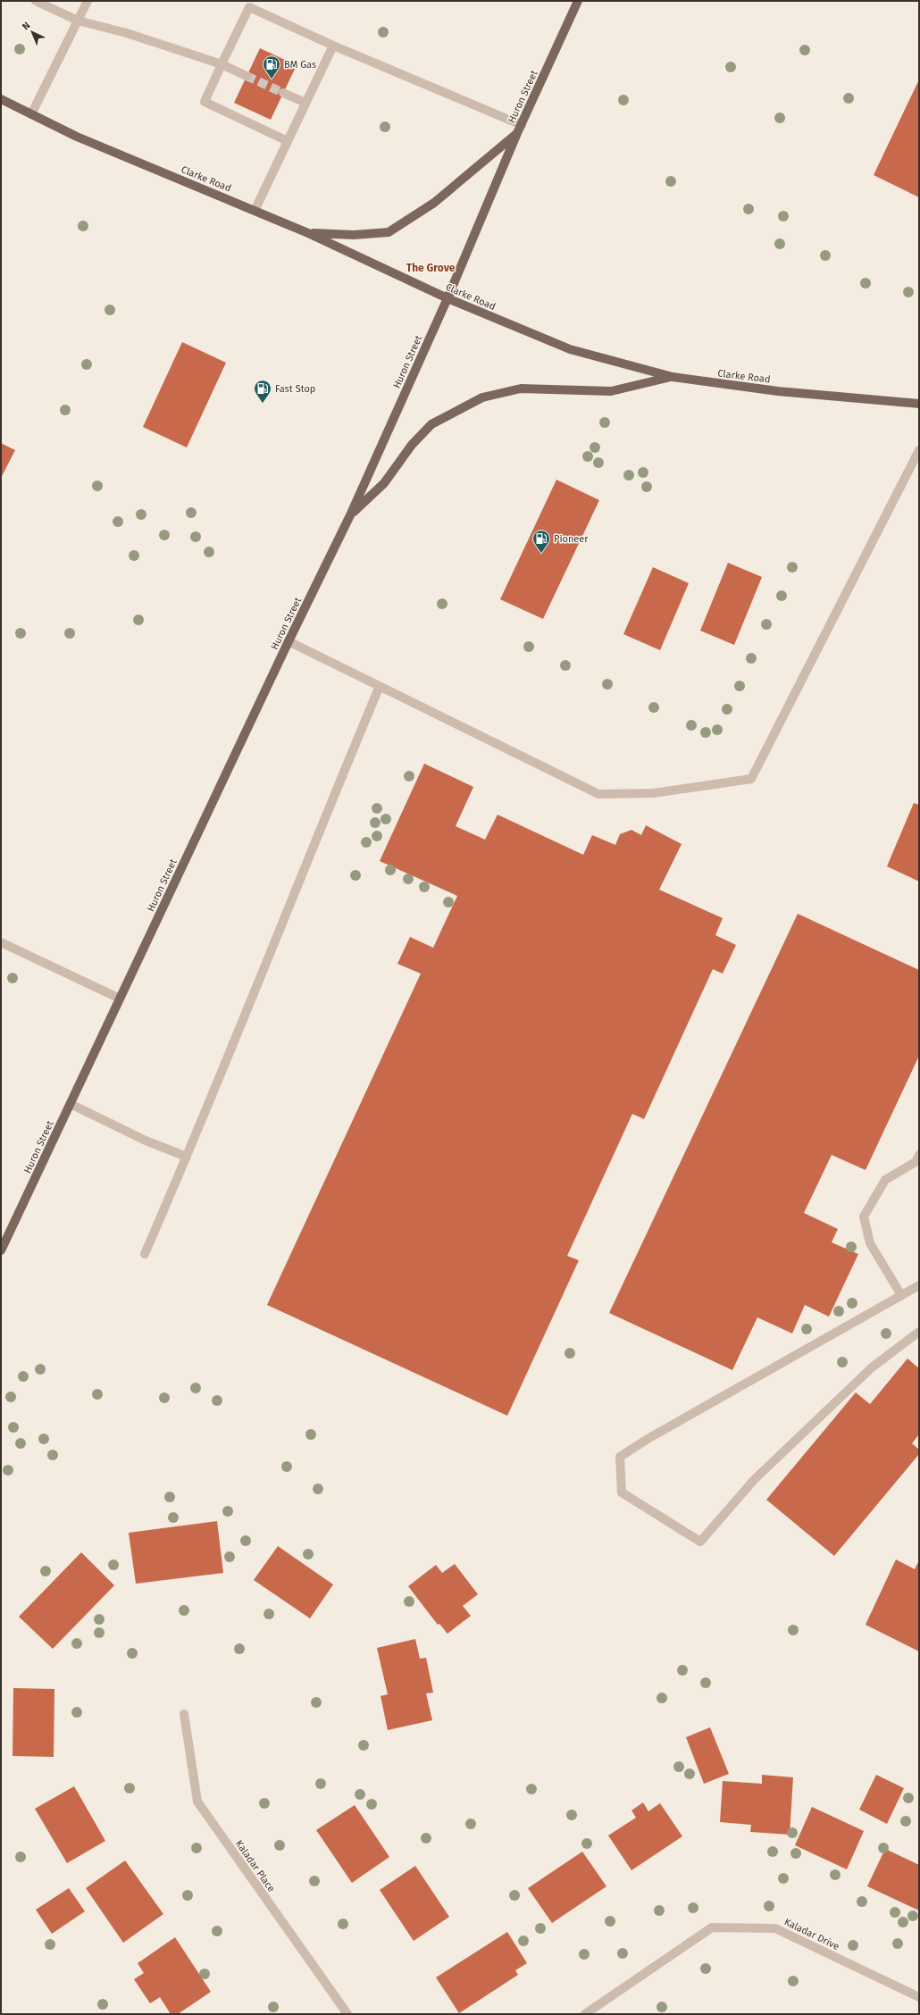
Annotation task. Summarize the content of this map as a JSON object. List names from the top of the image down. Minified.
{"streets":{"main road":["Huron Street","Clarke Road"],"street":["Kaladar Place","Kaladar Drive"]},"crossings":[["Huron Street","Clarke Road"]],"districts":["The Grove"],"places":{"fuel station":["BM Gas","Fast Stop","Pioneer"]},"north":"top left"}
